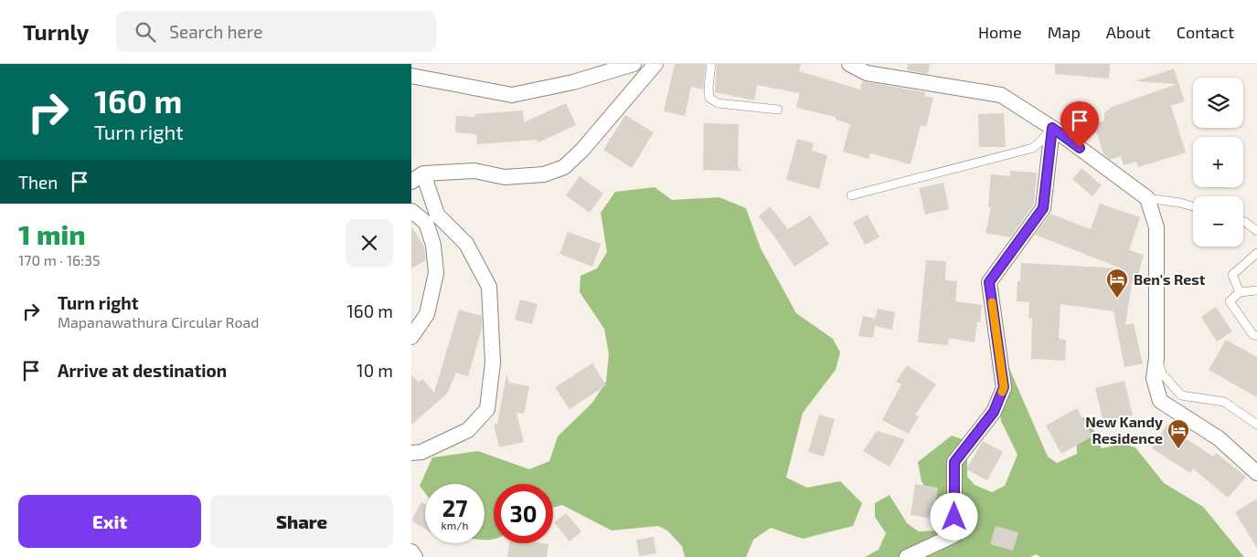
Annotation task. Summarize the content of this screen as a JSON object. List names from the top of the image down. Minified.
{"places":{"hotel":["Ben's Rest","New Kandy Residence"]},"page":{"header":"Turnly","search":"Search here","nav":["Home","Map","About","Contact"],"turn":["160 m","Turn right"],"map_buttons":["+","−"],"then":"Then","heading":["1 min","170 m · 16:35"],"list":[{"name":"Turn right","note":"Mapanawathura Circular Road","value":"160 m"},{"name":"Arrive at destination","value":"10 m"}],"speed":"27 km/h","limit":"30","buttons":["Exit","Share"]}}
